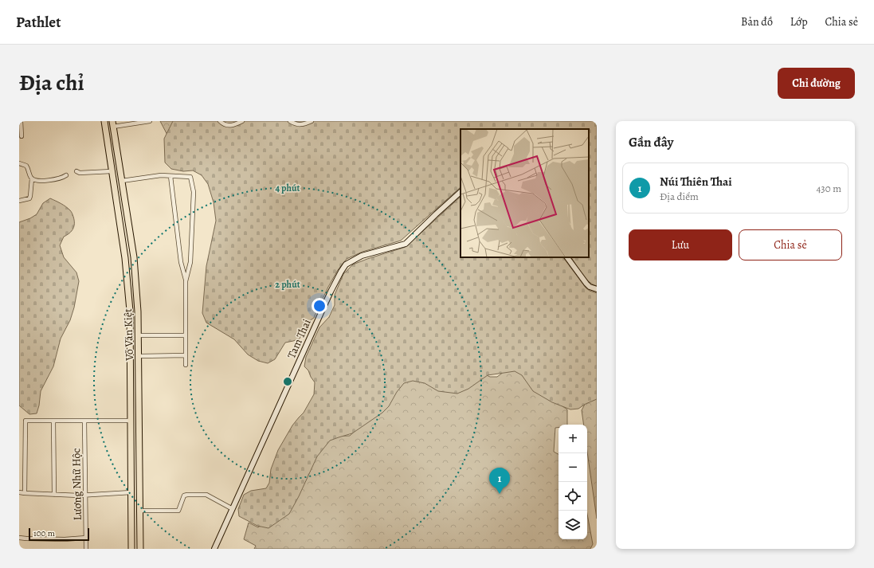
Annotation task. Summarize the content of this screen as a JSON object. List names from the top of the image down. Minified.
{"streets":{"main road":["Võ Văn Kiệt"],"street":["Tam Thai","Lương Nhữ Hộc"]},"scale_bar":"100 m","page":{"header":"Pathlet","nav":["Bản đồ","Lớp","Chia sẻ"],"title":"Địa chỉ","buttons":["Chỉ đường",["Lưu","Chia sẻ"]],"heading":"Gần đây","list":[{"mark":"1","name":"Núi Thiên Thai","note":"Địa điểm","value":"430 m"}],"map_buttons":["+","−"],"pins":"1","scale":"100 m"},"rings":["4 phút","2 phút"]}
